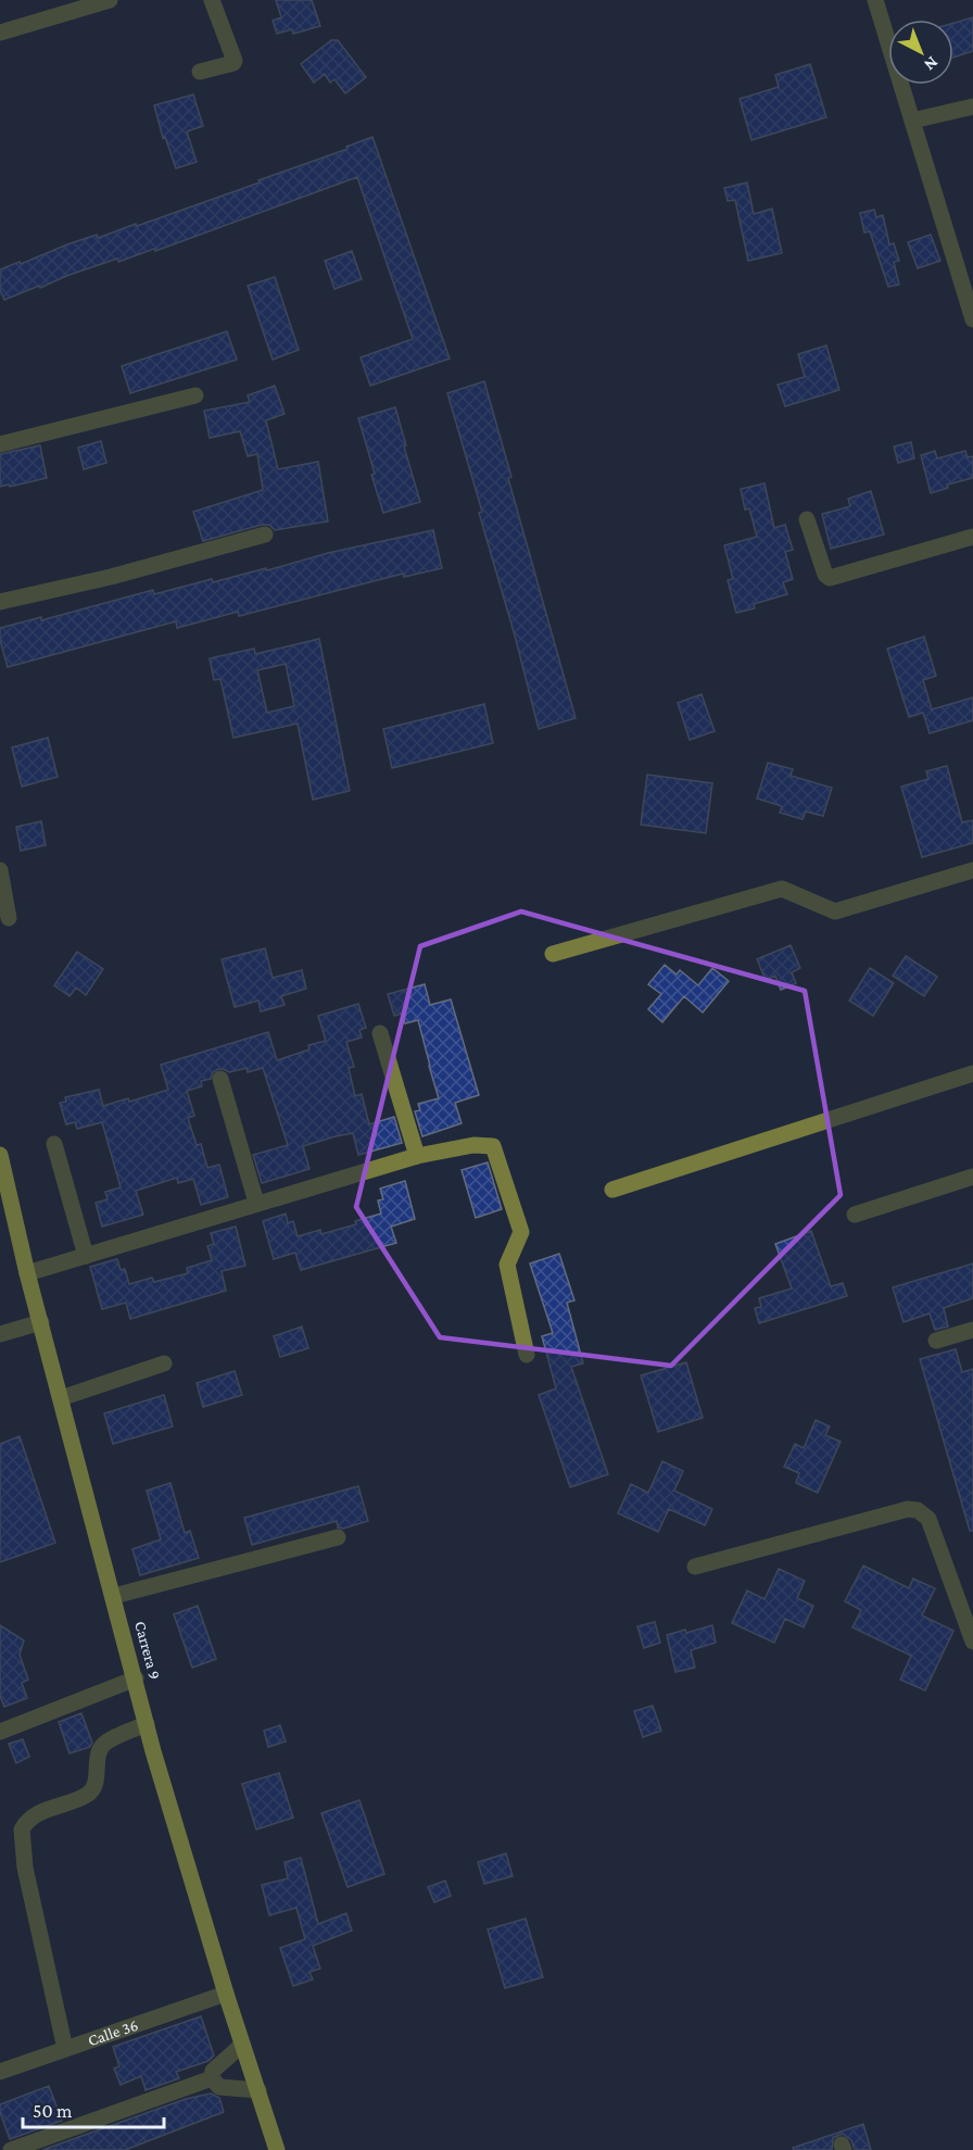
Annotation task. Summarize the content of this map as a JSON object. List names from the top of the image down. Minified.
{"streets":{"main road":["Carrera 9"],"street":["Calle 36"]},"crossings":[["Carrera 9","Calle 36"]],"scale_bar":"50 m","north":"bottom right"}
